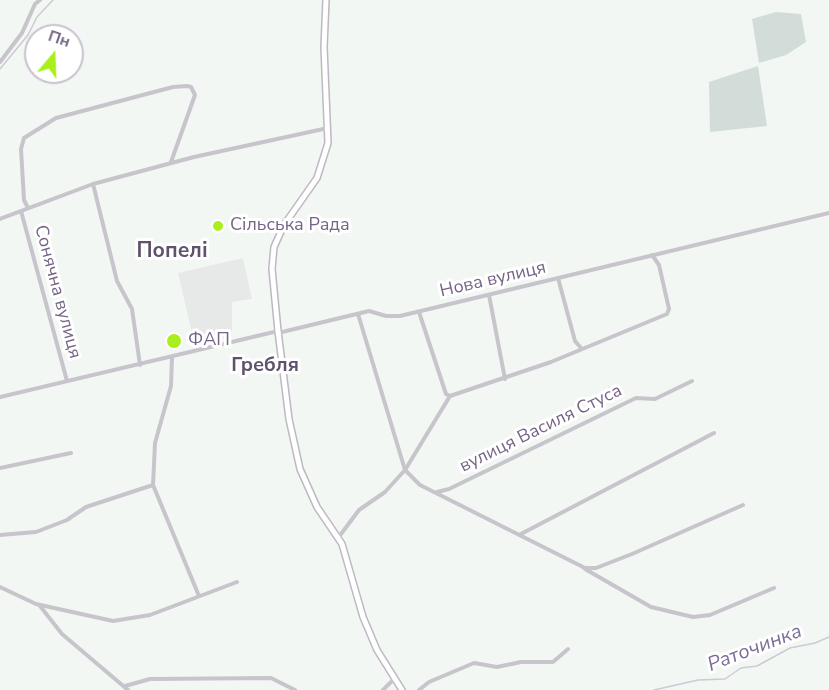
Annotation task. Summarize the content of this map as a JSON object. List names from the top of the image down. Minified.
{"streets":{"street":["Нова вулиця","Сонячна вулиця","вулиця Василя Стуса"]},"crossings":[["Нова вулиця","Сонячна вулиця"]],"districts":["Попелі","Гребля"],"water":["Раточинка"],"places":["Сільська Рада","ФАП"],"north":"top"}
